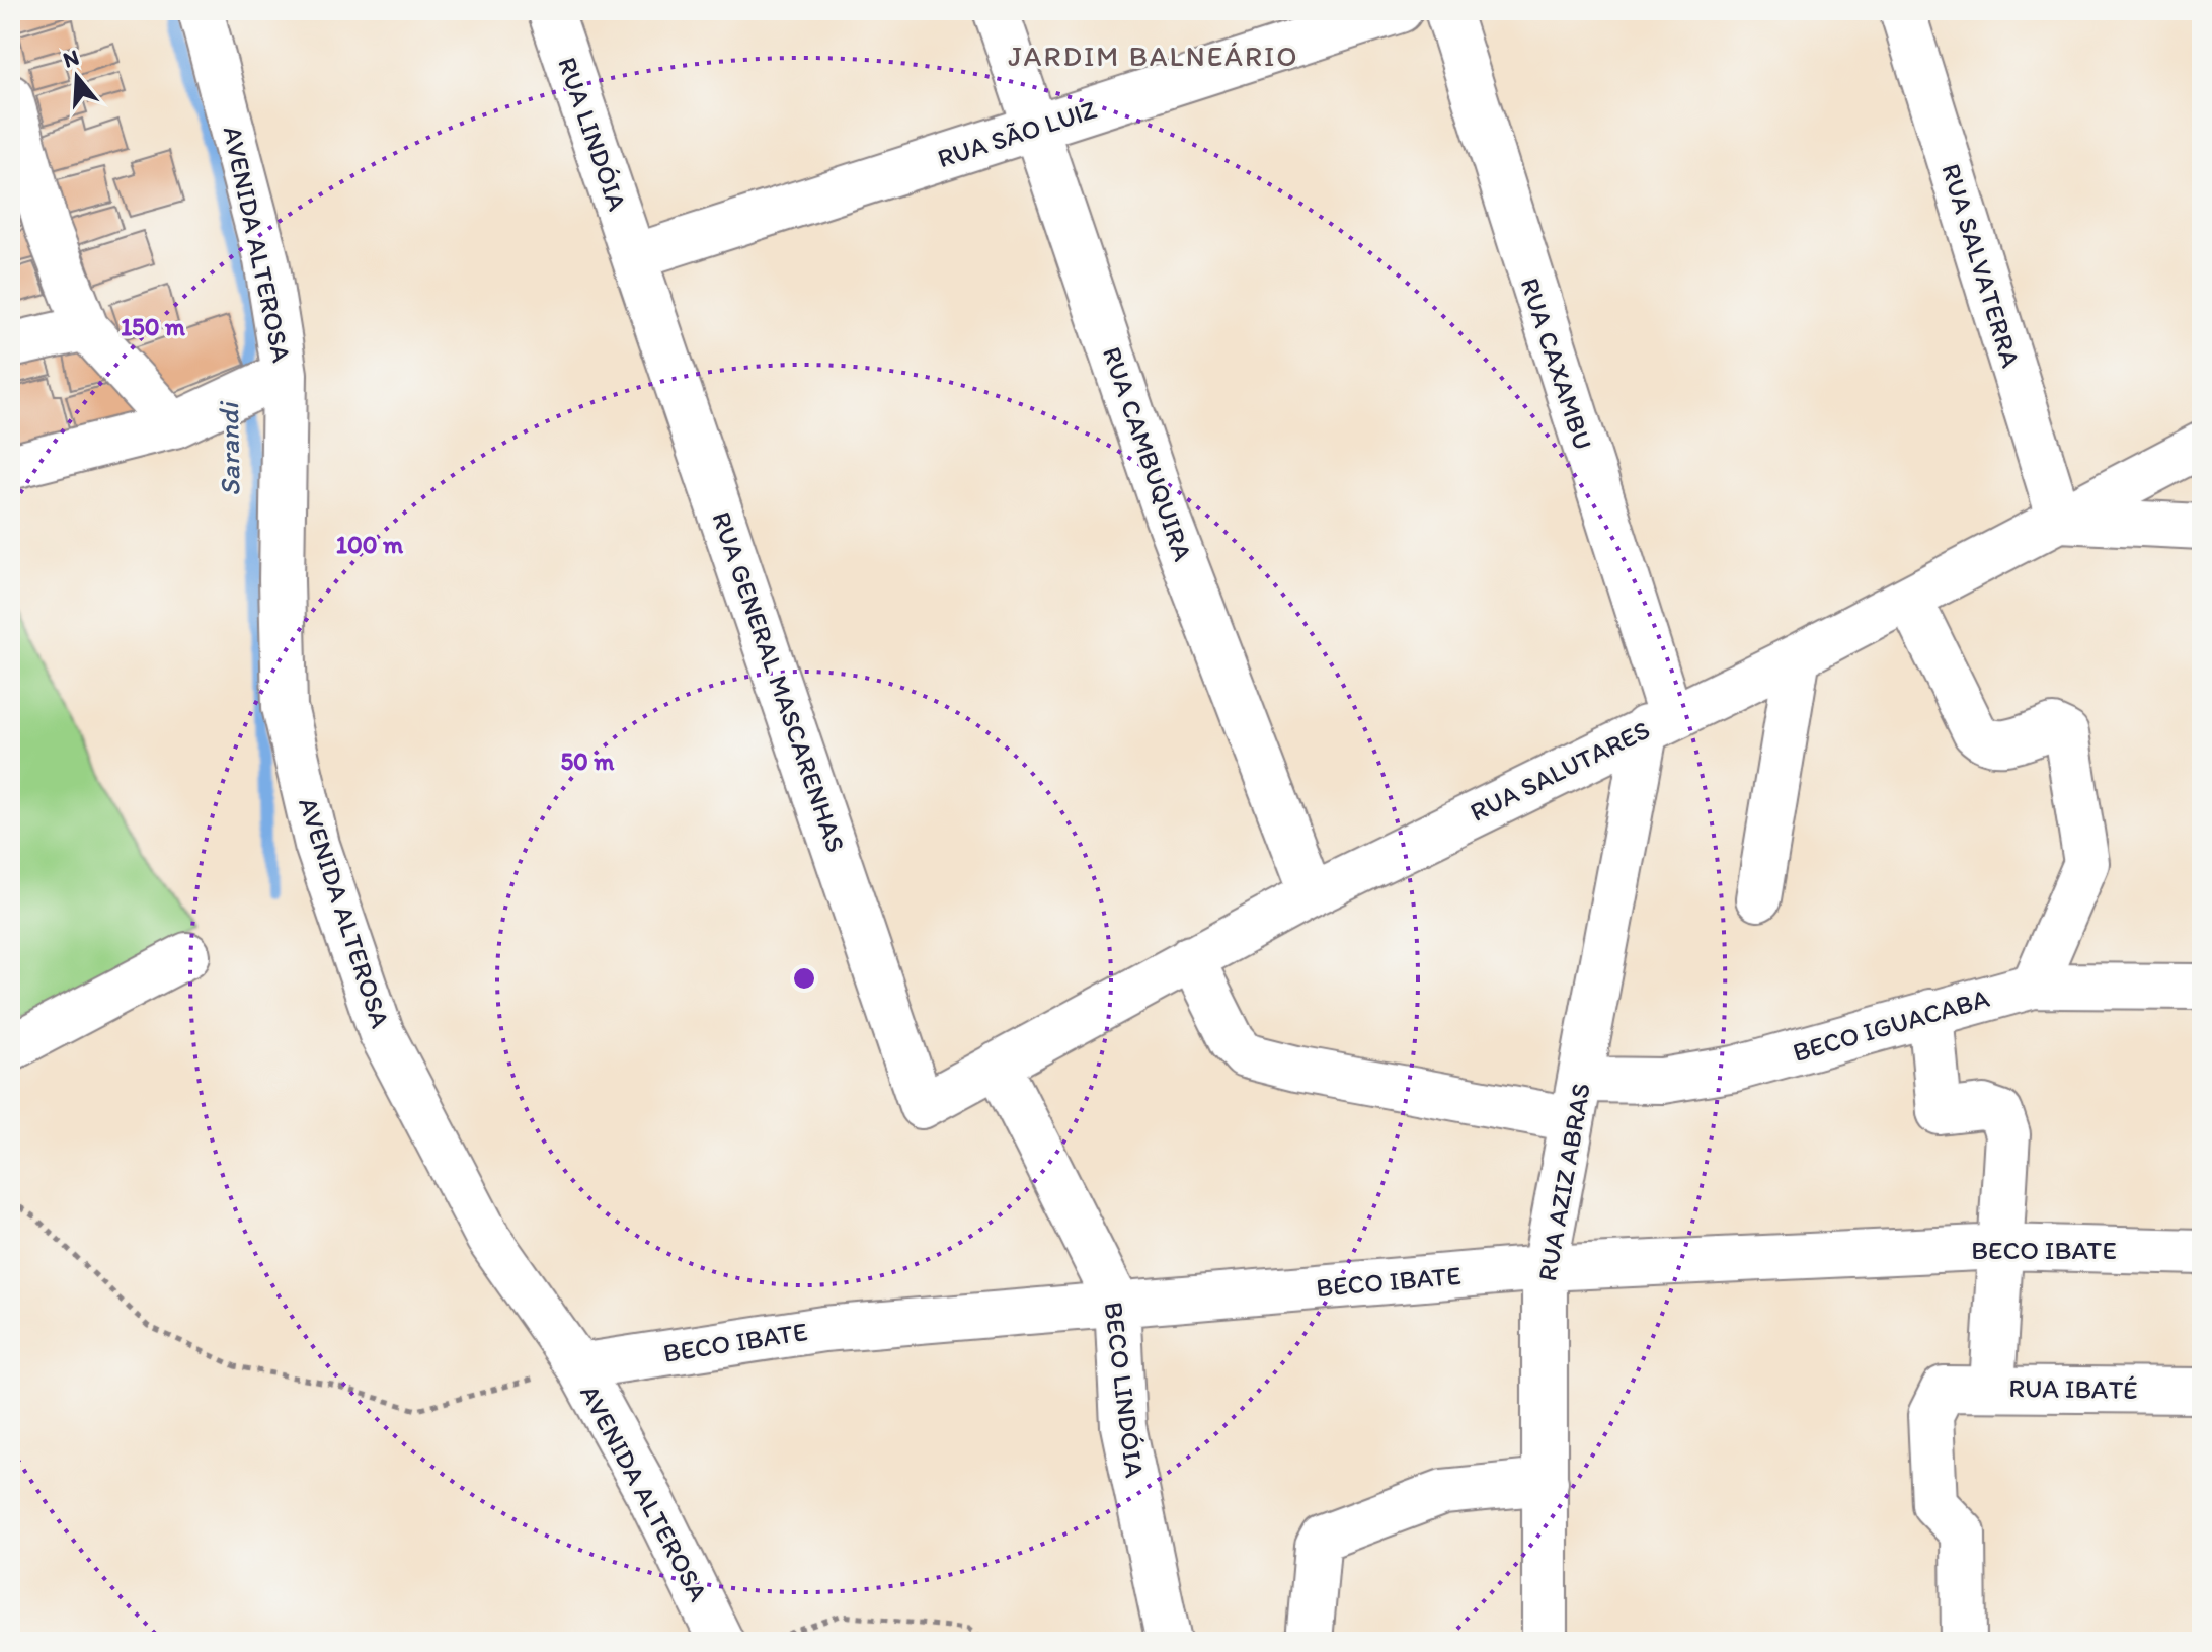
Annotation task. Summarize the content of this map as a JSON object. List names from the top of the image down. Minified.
{"streets":{"street":["RUA LINDÓIA","RUA SÃO LUIZ","AVENIDA ALTEROSA","RUA SALVATERRA","RUA CAXAMBU","RUA CAMBUQUIRA","RUA GENERAL MASCARENHAS","RUA SALUTARES","BECO IGUACABA","RUA AZIZ ABRAS","BECO IBATE","RUA IBATÉ","BECO LINDÓIA"]},"crossings":[["RUA LINDÓIA","RUA SÃO LUIZ"],["RUA LINDÓIA","RUA GENERAL MASCARENHAS"],["RUA SÃO LUIZ","RUA CAMBUQUIRA"],["RUA SÃO LUIZ","RUA GENERAL MASCARENHAS"],["AVENIDA ALTEROSA","BECO IBATE"],["RUA SALVATERRA","RUA SALUTARES"],["RUA CAXAMBU","RUA SALUTARES"],["RUA CAXAMBU","RUA AZIZ ABRAS"],["RUA CAMBUQUIRA","RUA SALUTARES"],["RUA GENERAL MASCARENHAS","RUA SALUTARES"],["RUA SALUTARES","BECO IGUACABA"],["RUA SALUTARES","RUA AZIZ ABRAS"],["RUA SALUTARES","BECO LINDÓIA"],["BECO IGUACABA","RUA AZIZ ABRAS"],["RUA AZIZ ABRAS","BECO IBATE"],["BECO IBATE","BECO LINDÓIA"]],"districts":["JARDIM BALNEÁRIO"],"water":["Sarandi"],"north":"top","rings":["150 m","100 m","50 m"]}
